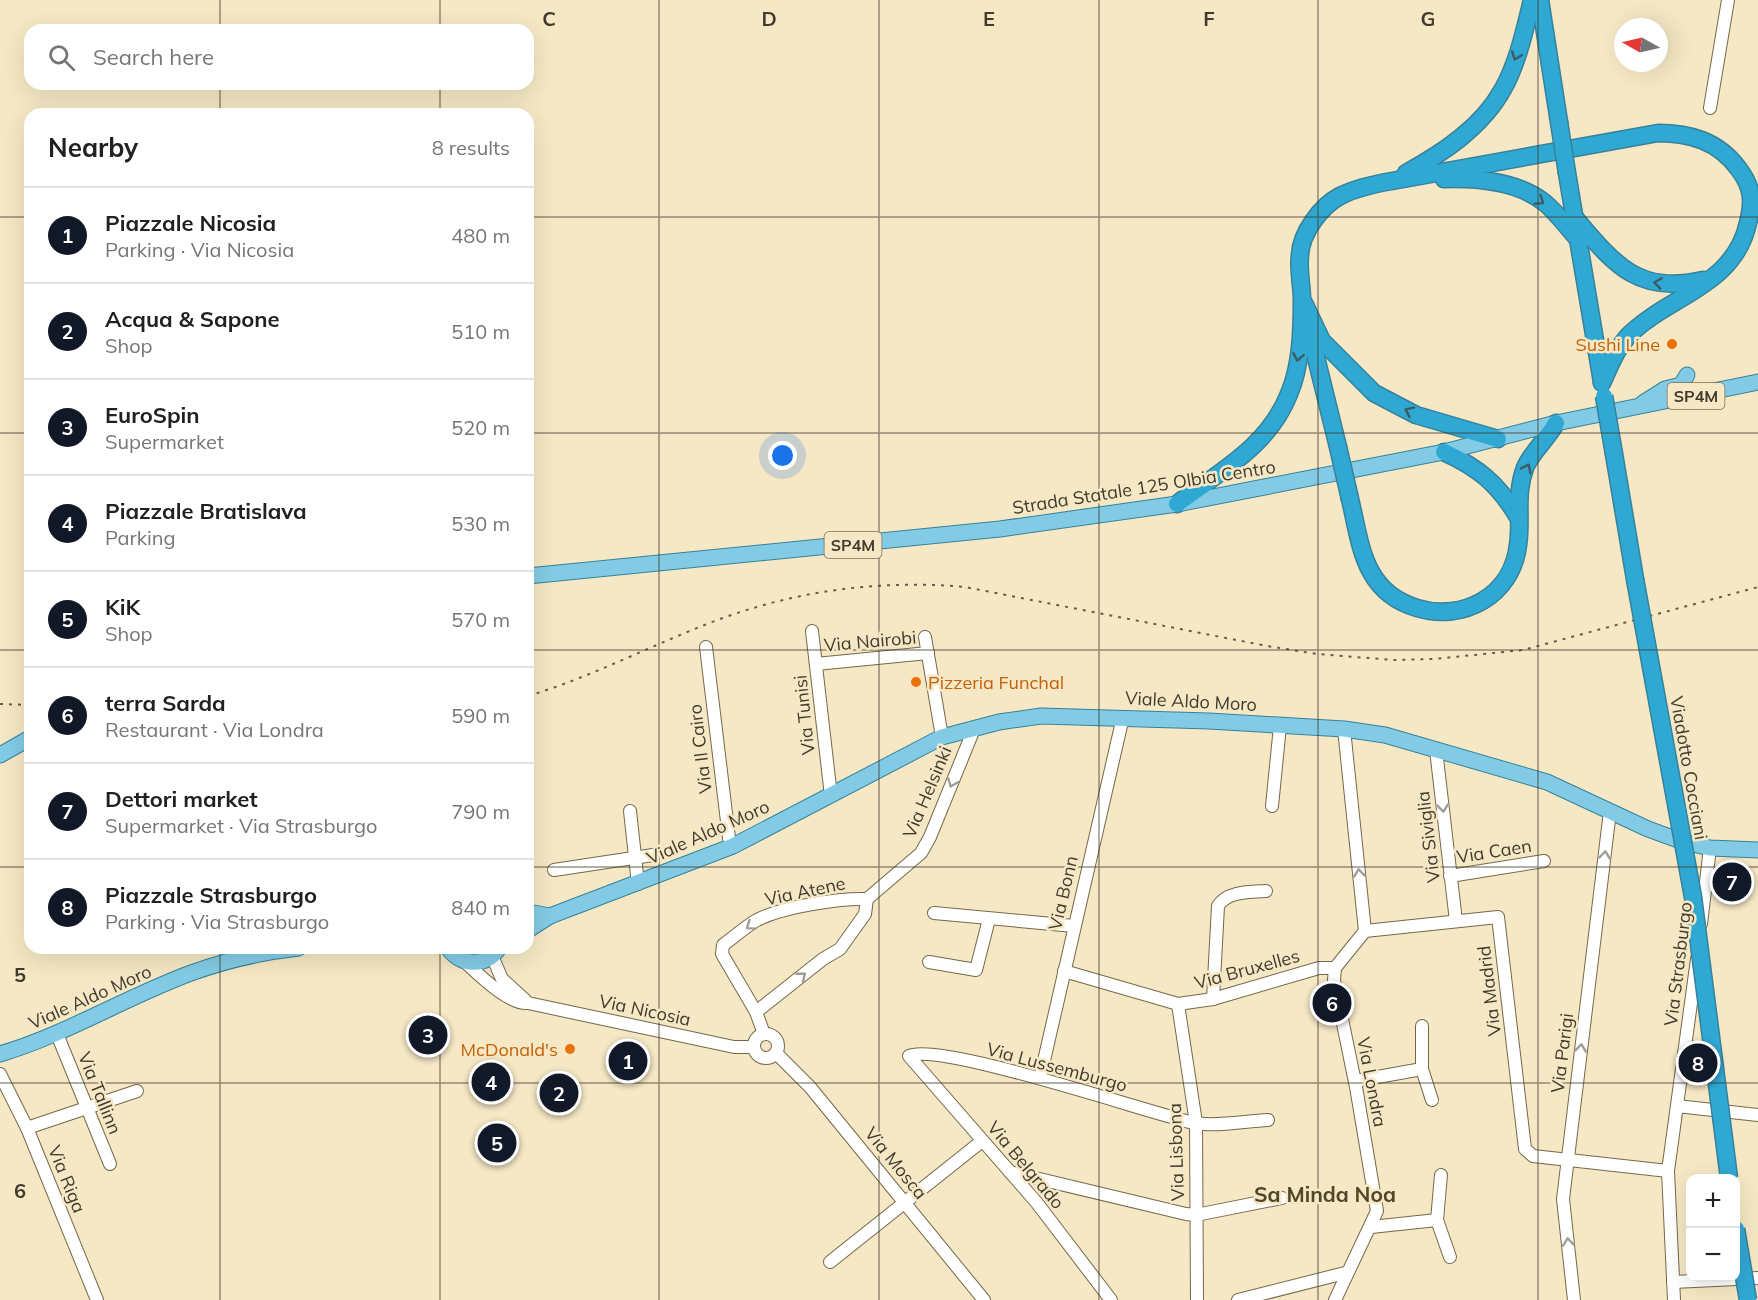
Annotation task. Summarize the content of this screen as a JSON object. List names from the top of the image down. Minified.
{"streets":{"highway":["Viadotto Cocciani"],"main road":["SP4M","Strada Statale 125 Olbia Centro","Viale Aldo Moro"],"street":["Via Nairobi","Via Tunisi","Via Il Cairo","Via Helsinki","Via Siviglia","Via Caen","Via Atene","Via Bonn","Via Strasburgo","Via Bruxelles","Via Madrid","Via Nicosia","Via Parigi","Via Lussemburgo","Via Londra","Via Tallinn","Via Lisbona","Via Mosca","Via Belgrado","Via Riga"]},"crossings":[["Via Nairobi","Via Tunisi"],["Viale Aldo Moro","Via Tunisi"],["Viale Aldo Moro","Via Il Cairo"],["Viale Aldo Moro","Via Helsinki"],["Viale Aldo Moro","Via Siviglia"],["Viale Aldo Moro","Via Bonn"],["Viale Aldo Moro","Via Strasburgo"],["Viale Aldo Moro","Via Parigi"],["Viale Aldo Moro","Via Tallinn"],["Via Helsinki","Via Atene"],["Via Siviglia","Via Caen"],["Via Siviglia","Via Madrid"],["Via Bonn","Via Bruxelles"],["Via Bonn","Via Lussemburgo"],["Via Bruxelles","Via Londra"],["Via Bruxelles","Via Lisbona"],["Via Madrid","Via Parigi"],["Via Nicosia","Via Mosca"],["Via Lussemburgo","Via Lisbona"],["Via Lussemburgo","Via Belgrado"]],"one_way":["Via Parigi"],"districts":["Sa Minda Noa"],"places":["Sushi Line","Pizzeria Funchal","McDonald's"],"north":"left","page":{"search":"Search here","heading":["Nearby","8 results"],"list":[{"mark":"1","name":"Piazzale Nicosia","note":"Parking · Via Nicosia","value":"480 m"},{"mark":"2","name":"Acqua & Sapone","note":"Shop","value":"510 m"},{"mark":"3","name":"EuroSpin","note":"Supermarket","value":"520 m"},{"mark":"4","name":"Piazzale Bratislava","note":"Parking","value":"530 m"},{"mark":"5","name":"KiK","note":"Shop","value":"570 m"},{"mark":"6","name":"terra Sarda","note":"Restaurant · Via Londra","value":"590 m"},{"mark":"7","name":"Dettori market","note":"Supermarket · Via Strasburgo","value":"790 m"},{"mark":"8","name":"Piazzale Strasburgo","note":"Parking · Via Strasburgo","value":"840 m"}],"pins":["7","6","3","1","8","4","2","5"],"map_buttons":["+","−"]},"grid":{"columns":["C","D","E","F","G"],"rows":["5","6"]}}
